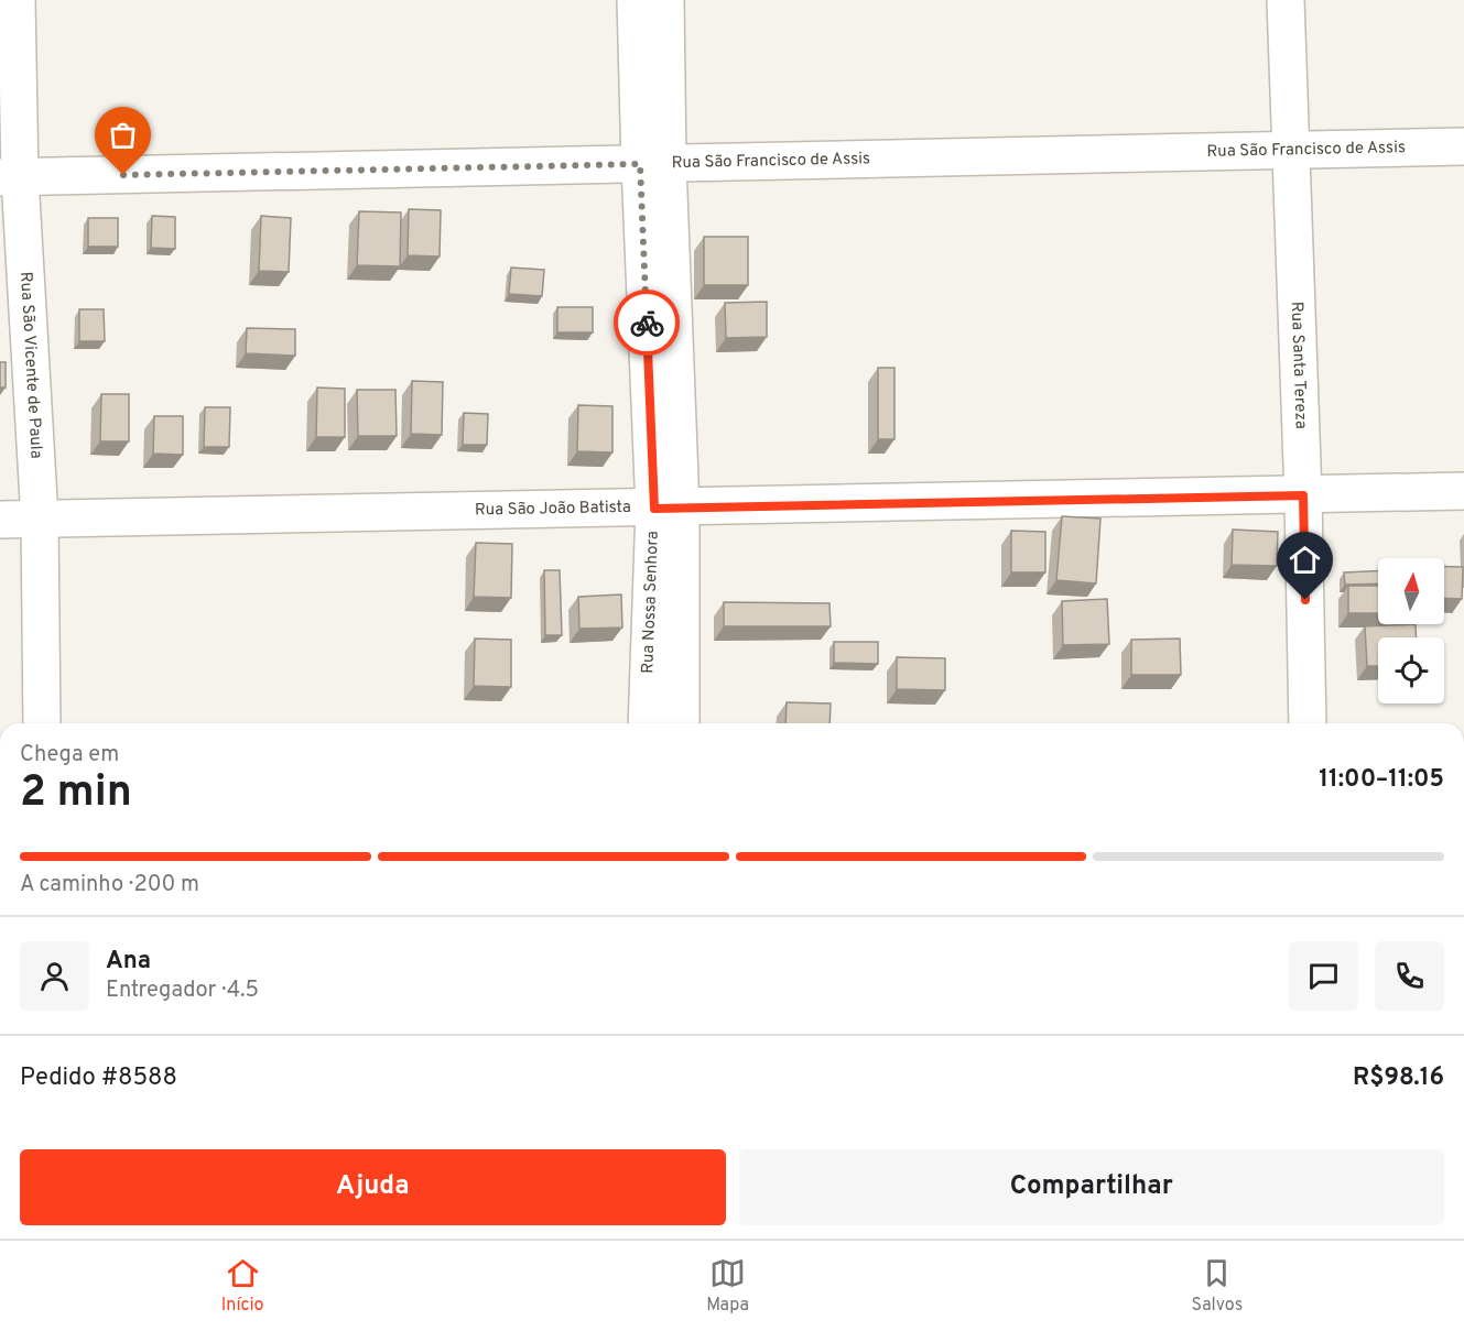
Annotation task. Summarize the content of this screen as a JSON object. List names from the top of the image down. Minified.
{"streets":{"street":["Rua São Francisco de Assis","Rua São Vicente de Paula","Rua Santa Tereza","Rua São João Batista","Rua Nossa Senhora"]},"crossings":[["Rua São Francisco de Assis","Rua São Vicente de Paula"],["Rua São Francisco de Assis","Rua Santa Tereza"],["Rua São Francisco de Assis","Rua Nossa Senhora"],["Rua São Vicente de Paula","Rua São João Batista"],["Rua Santa Tereza","Rua São João Batista"],["Rua São João Batista","Rua Nossa Senhora"]],"north":"top","page":{"heading":["2 min","Chega em","11:00–11:05"],"panel":["Ana","Entregador · 4.5","Pedido #8588","R$98.16"],"bar":"A caminho · 200 m","buttons":["Ajuda","Compartilhar"],"tabs":["Início","Mapa","Salvos"]}}
